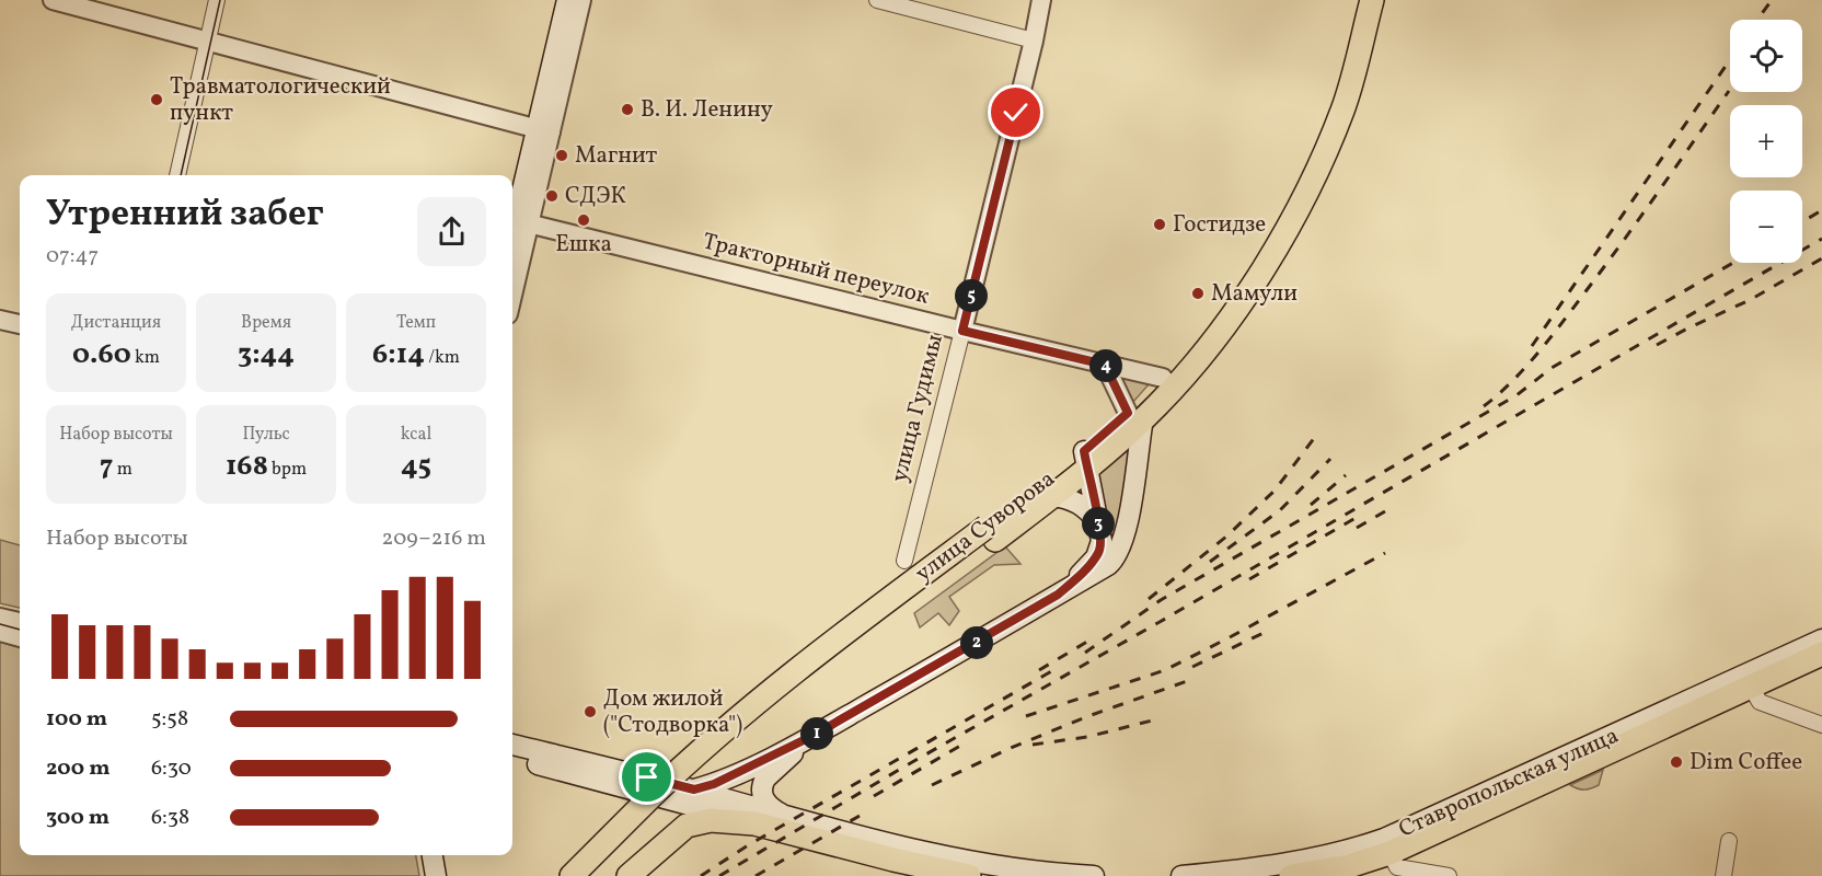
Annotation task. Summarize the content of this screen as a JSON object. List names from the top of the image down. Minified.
{"streets":{"main road":["улица Суворова","Ставропольская улица"],"street":["Тракторный переулок","улица Гудимы"]},"crossings":[["Тракторный переулок","улица Гудимы"],["Тракторный переулок","улица Суворова"]],"places":["Травматологический пункт","В. И. Ленину","Магнит","СДЭК","Ешка","Гостидзе","Мамули","Дом жилой (\"Стодворка\")","Dim Coffee"],"page":{"map_buttons":["+","−"],"heading":["Утренний забег","07:47"],"pins":["5","4","3","2","1"],"stats":[["Дистанция","0.60 km"],["Время","3:44"],["Темп","6:14 /km"],["Набор высоты","7 m"],["Пульс","168 bpm"],["kcal","45"]],"chart":["Набор высоты","209–216 m"],"list":[{"name":"100 m","note":"5:58"},{"name":"200 m","note":"6:30"},{"name":"300 m","note":"6:38"}]}}
